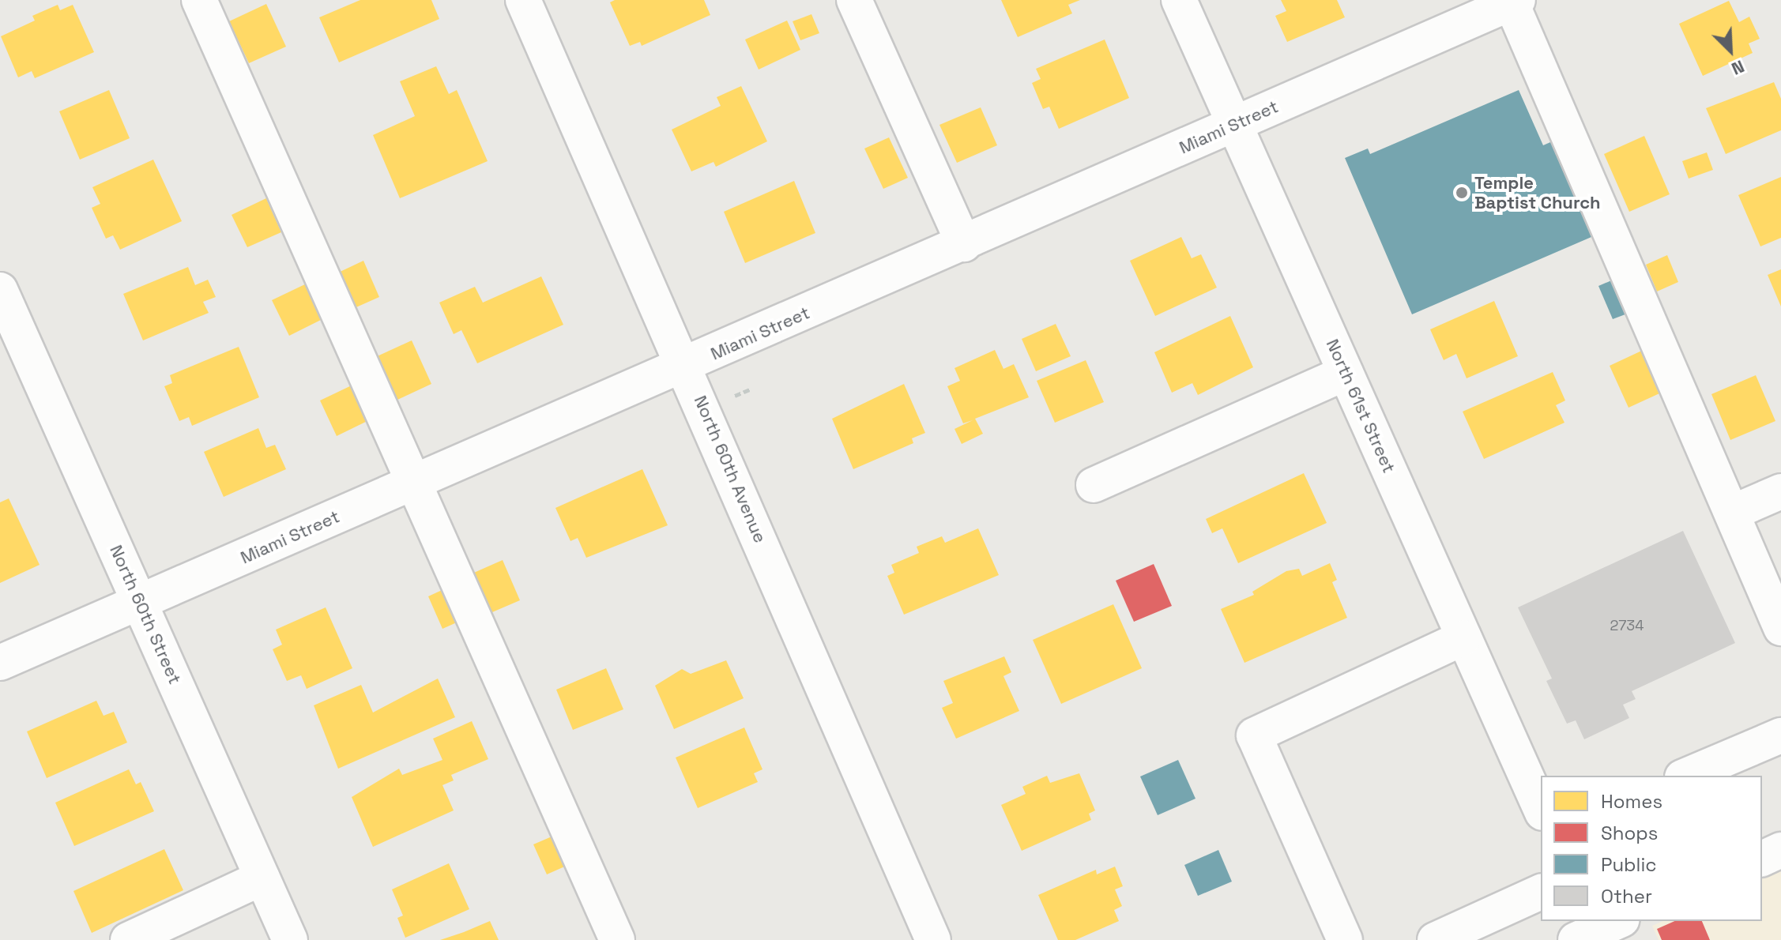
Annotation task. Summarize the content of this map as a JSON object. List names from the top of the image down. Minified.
{"streets":{"street":["Miami Street","North 61st Street","North 60th Avenue","North 60th Street"]},"crossings":[["Miami Street","North 61st Street"],["Miami Street","North 60th Avenue"],["Miami Street","North 60th Street"]],"places":["Temple Baptist Church"],"house_numbers":["2734"],"legend":["Homes","Shops","Public","Other"],"north":"bottom right"}
